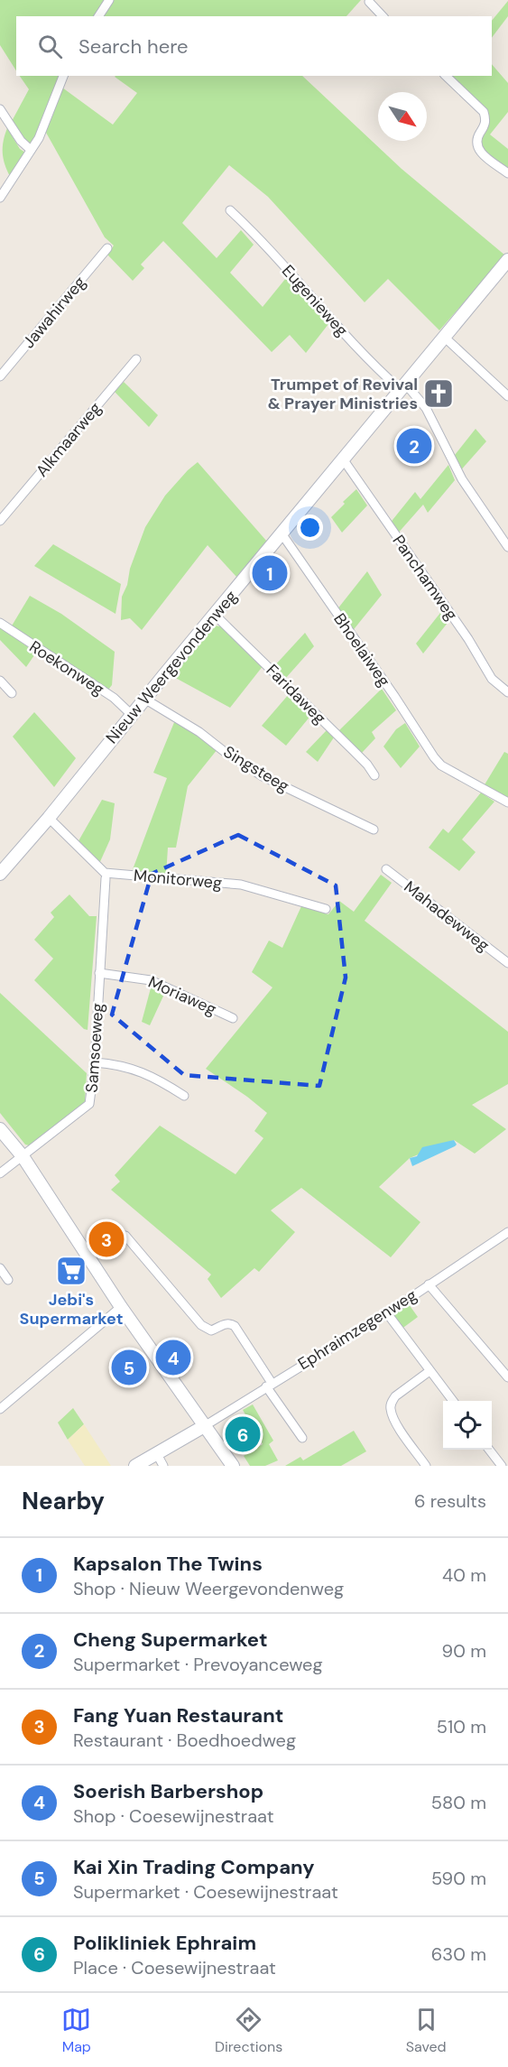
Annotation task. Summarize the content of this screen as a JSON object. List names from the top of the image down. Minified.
{"streets":{"street":["Eugenieweg","Jawahirweg","Alkmaarweg","Panchamweg","Bhoelaiweg","Nieuw Weergevondenweg","Roekonweg","Faridaweg","Singsteeg","Monitorweg","Mahadewweg","Moriaweg","Samsoeweg","Ephraimzegenweg"]},"crossings":[["Eugenieweg","Nieuw Weergevondenweg"],["Panchamweg","Nieuw Weergevondenweg"],["Bhoelaiweg","Nieuw Weergevondenweg"],["Nieuw Weergevondenweg","Roekonweg"],["Nieuw Weergevondenweg","Faridaweg"],["Nieuw Weergevondenweg","Singsteeg"],["Nieuw Weergevondenweg","Monitorweg"],["Moriaweg","Samsoeweg"]],"places":{"church":["Trumpet of Revival & Prayer Ministries"],"supermarket":["Jebi's Supermarket"]},"north":"bottom right","page":{"search":"Search here","pins":["2","1","3","4","5","6"],"heading":["Nearby","6 results"],"list":[{"mark":"1","name":"Kapsalon The Twins","note":"Shop · Nieuw Weergevondenweg","value":"40 m"},{"mark":"2","name":"Cheng Supermarket","note":"Supermarket · Prevoyanceweg","value":"90 m"},{"mark":"3","name":"Fang Yuan Restaurant","note":"Restaurant · Boedhoedweg","value":"510 m"},{"mark":"4","name":"Soerish Barbershop","note":"Shop · Coesewijnestraat","value":"580 m"},{"mark":"5","name":"Kai Xin Trading Company","note":"Supermarket · Coesewijnestraat","value":"590 m"},{"mark":"6","name":"Polikliniek Ephraim","note":"Place · Coesewijnestraat","value":"630 m"}],"nav":["Map","Directions","Saved"]}}
